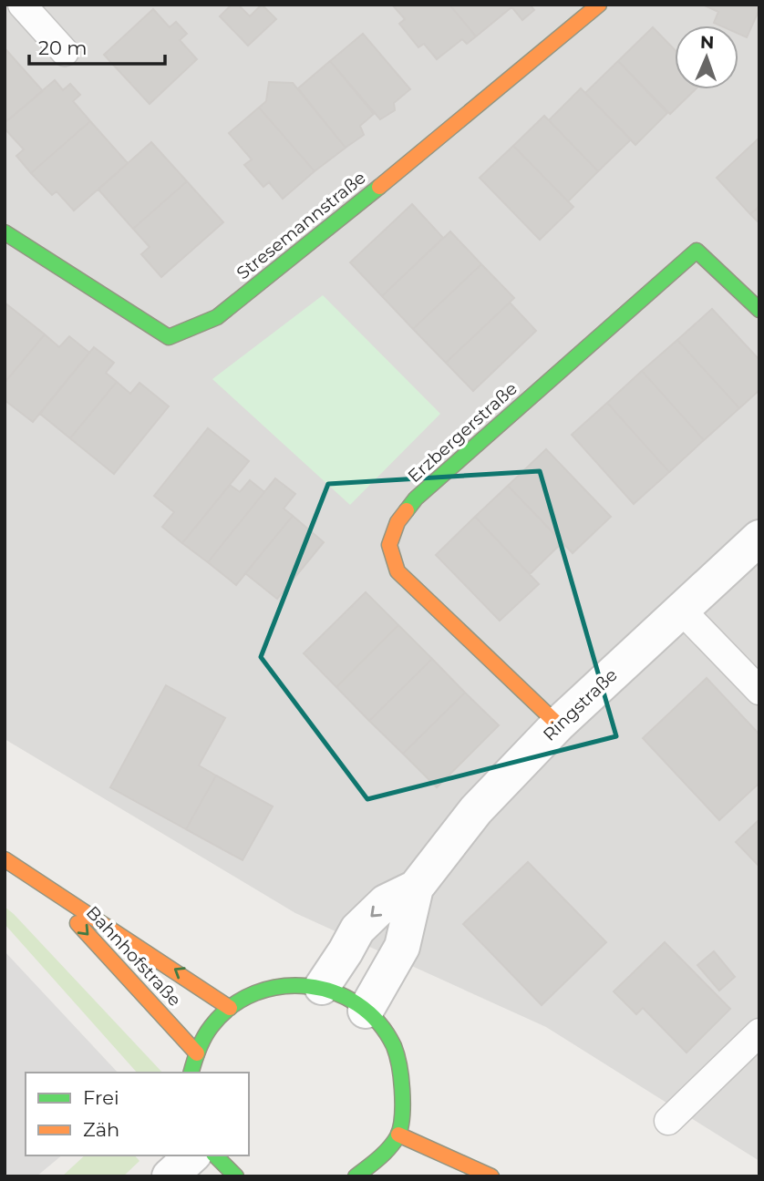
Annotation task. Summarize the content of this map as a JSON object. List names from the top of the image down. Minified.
{"streets":{"street":["Stresemannstraße","Erzbergerstraße","Ringstraße","Bahnhofstraße"]},"crossings":[["Erzbergerstraße","Ringstraße"]],"legend":["Frei","Zäh"],"scale_bar":"20 m","north":"top"}
